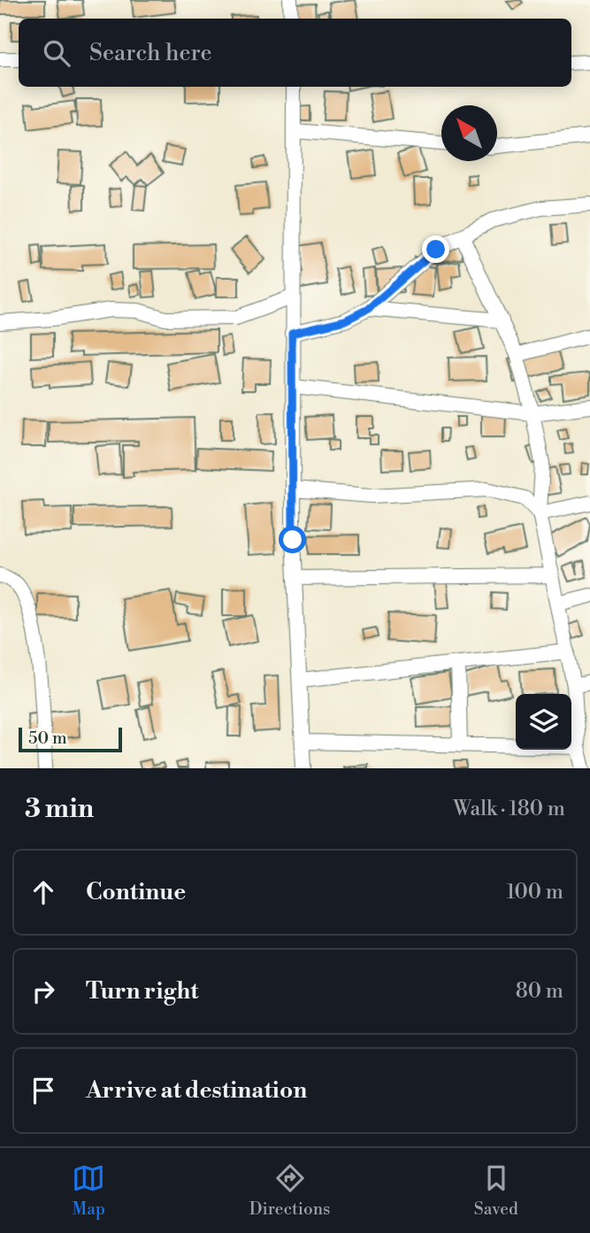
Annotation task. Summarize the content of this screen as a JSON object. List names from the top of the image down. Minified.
{"scale_bar":"50 m","north":"top left","page":{"search":"Search here","scale":"50 m","heading":["3 min","Walk · 180 m"],"list":[["Continue","100 m"],["Turn right","80 m"],"Arrive at destination"],"nav":["Map","Directions","Saved"]}}
